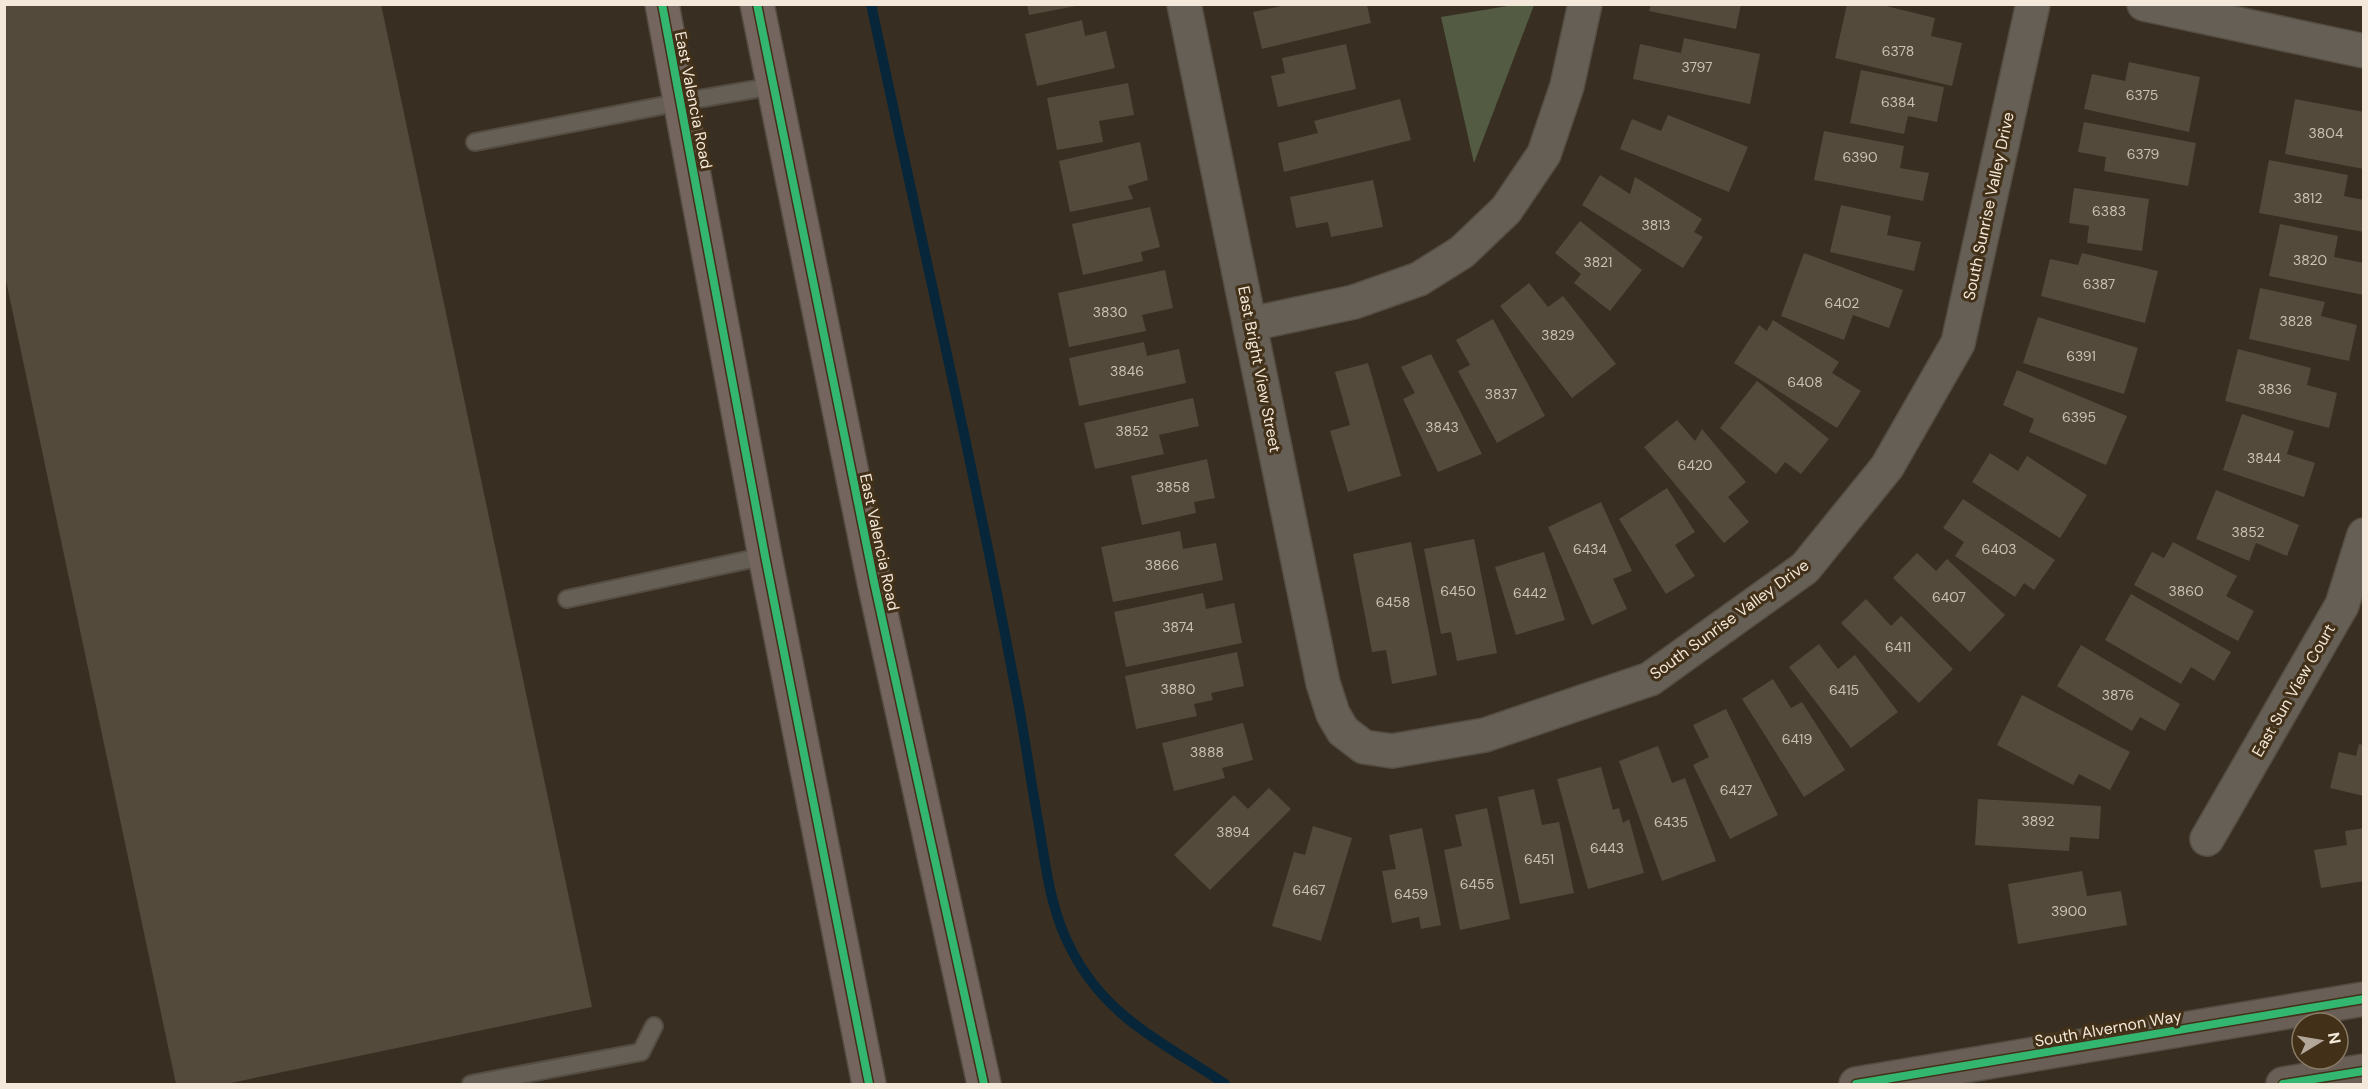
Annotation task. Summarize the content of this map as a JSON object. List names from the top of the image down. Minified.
{"streets":{"main road":["East Valencia Road","South Alvernon Way"],"street":["South Sunrise Valley Drive","East Bright View Street","East Sun View Court"]},"crossings":[["South Sunrise Valley Drive","East Bright View Street"]],"house_numbers":["6378","3797","6375","6384","3804","6379","6390","3812","6383","3813","3820","3821","6387","6402","3830","3828","3829","6391","3846","6408","3836","3837","6395","3843","3852","3844","6420","3858","3852","6434","6403","3866","6450","3860","6442","6407","6458","3874","6411","3880","6415","3876","6419","3888","6427","3892","6435","3894","6443","6451","6455","6467","6459","3900"],"north":"right"}
